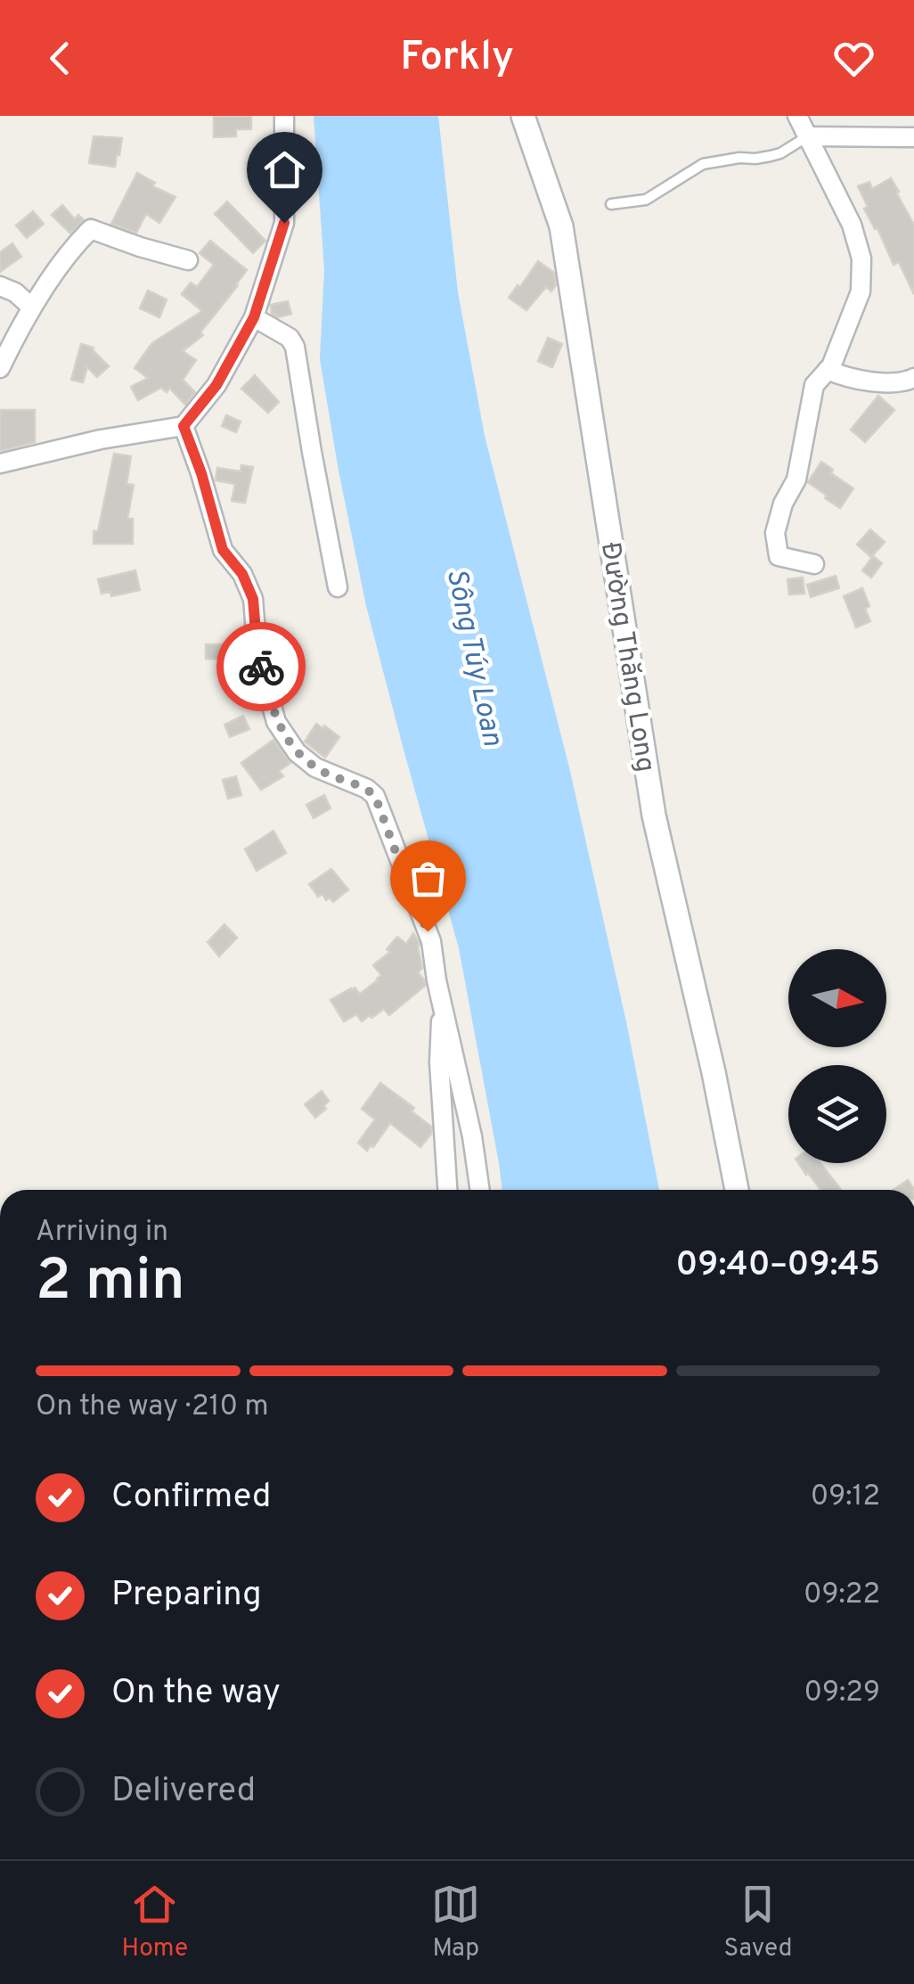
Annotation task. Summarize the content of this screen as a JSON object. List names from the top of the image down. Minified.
{"streets":{"street":["Đường Thăng Long"]},"water":["Sông Túy Loan"],"north":"right","page":{"header":"Forkly","heading":["2 min","Arriving in","09:40–09:45"],"bar":"On the way · 210 m","list":[["Confirmed","09:12"],["Preparing","09:22"],["On the way","09:29"],"Delivered"],"tabs":["Home","Map","Saved"]}}
